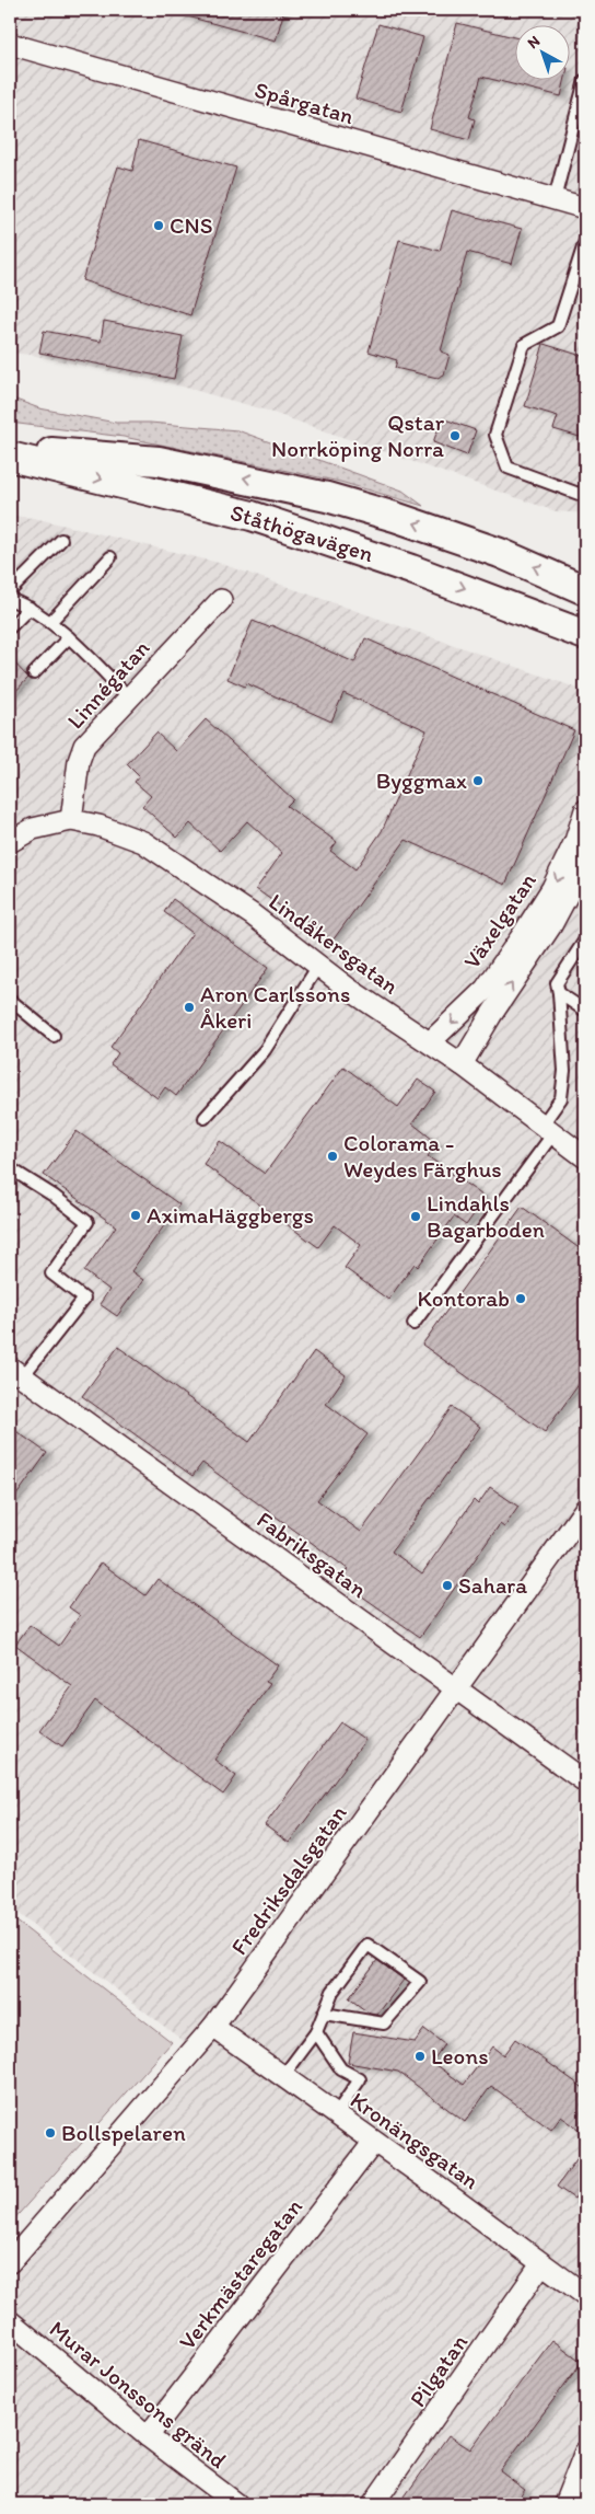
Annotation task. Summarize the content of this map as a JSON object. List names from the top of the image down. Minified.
{"streets":{"main road":["Ståthögavägen"],"street":["Spårgatan","Linnégatan","Växelgatan","Lindåkersgatan","Fabriksgatan","Fredriksdalsgatan","Kronängsgatan","Verkmästaregatan","Pilgatan","Murar Jonssons gränd"]},"crossings":[["Linnégatan","Lindåkersgatan"],["Växelgatan","Lindåkersgatan"],["Fabriksgatan","Fredriksdalsgatan"],["Fredriksdalsgatan","Kronängsgatan"],["Kronängsgatan","Verkmästaregatan"],["Kronängsgatan","Pilgatan"],["Verkmästaregatan","Murar Jonssons gränd"]],"places":["CNS","Qstar Norrköping Norra","Byggmax","Aron Carlssons Åkeri","Colorama - Weydes Färghus","AximaHäggbergs","Lindahls Bagarboden","Kontorab","Sahara","Leons","Bollspelaren"],"north":"top left"}
